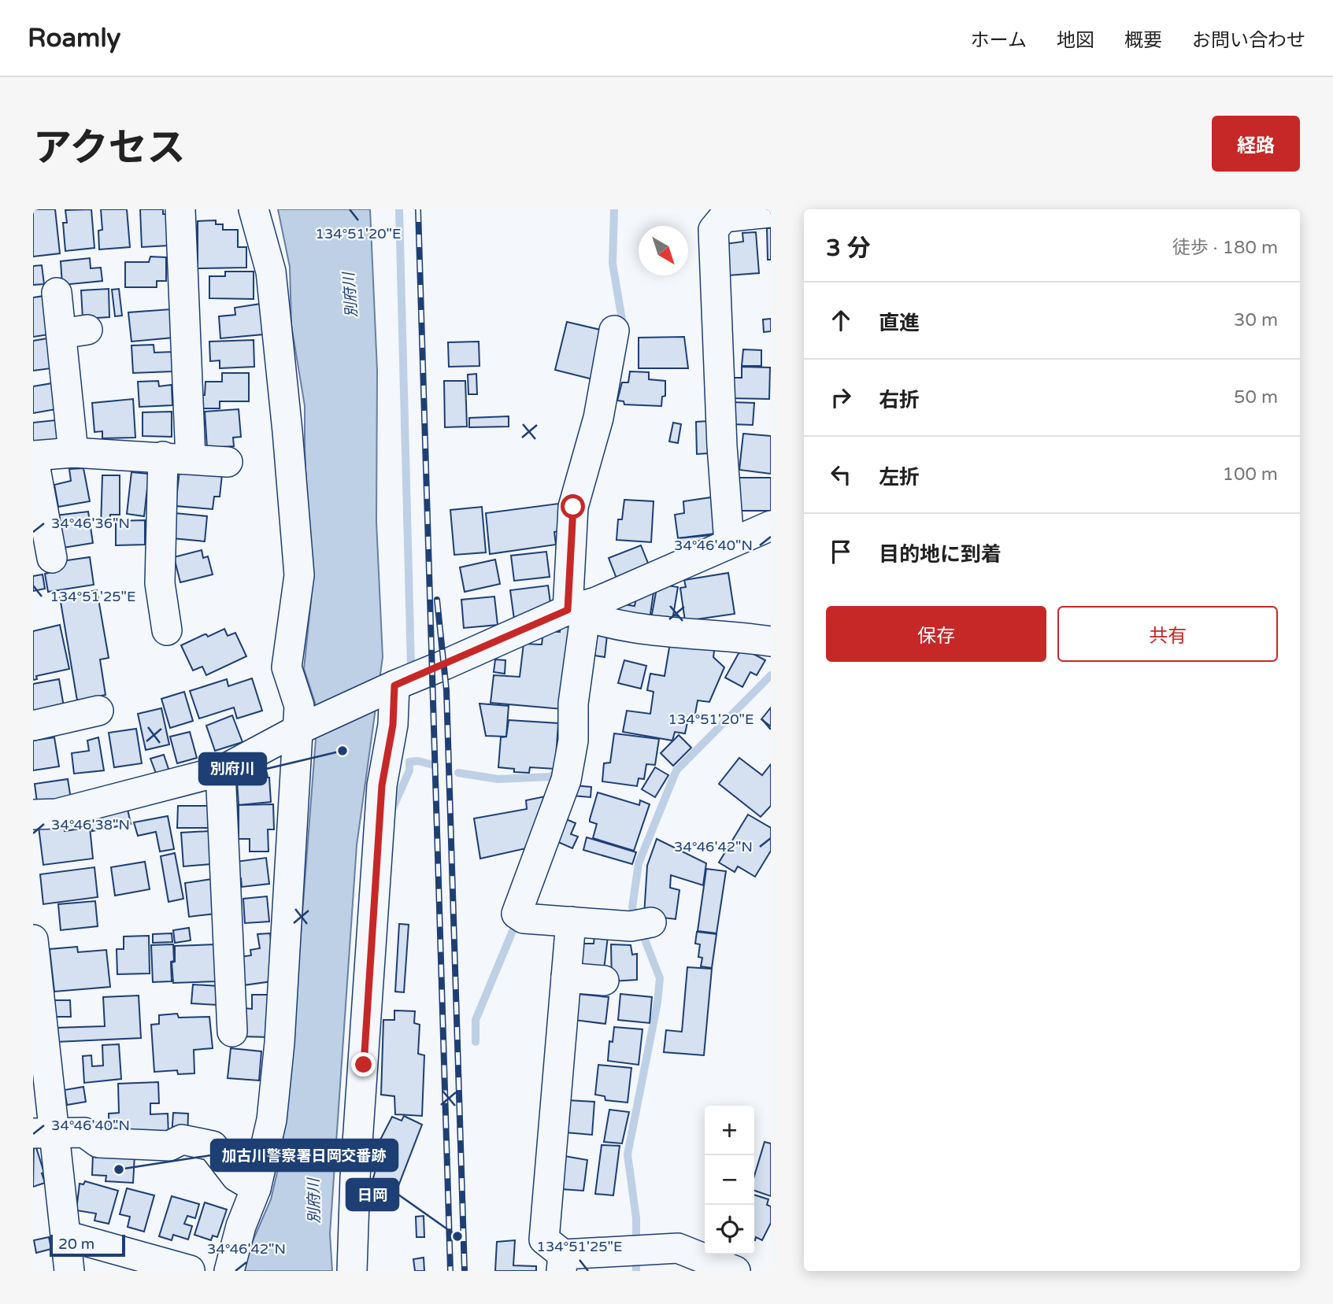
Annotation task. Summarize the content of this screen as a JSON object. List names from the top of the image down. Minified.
{"water":["別府川"],"places":["別府川","加古川警察署日岡交番跡","日岡"],"scale_bar":"20 m","north":"bottom right","page":{"header":"Roamly","nav":["ホーム","地図","概要","お問い合わせ"],"title":"アクセス","buttons":["経路",["保存","共有"]],"heading":["3 分","徒歩 · 180 m"],"list":[["直進","30 m"],["右折","50 m"],["左折","100 m"],"目的地に到着"],"map_buttons":["+","−"],"scale":"20 m"},"coordinates":["134°51'20\"E","34°46'36\"N","34°46'40\"N","134°51'25\"E","34°46'38\"N","34°46'42\"N"]}
